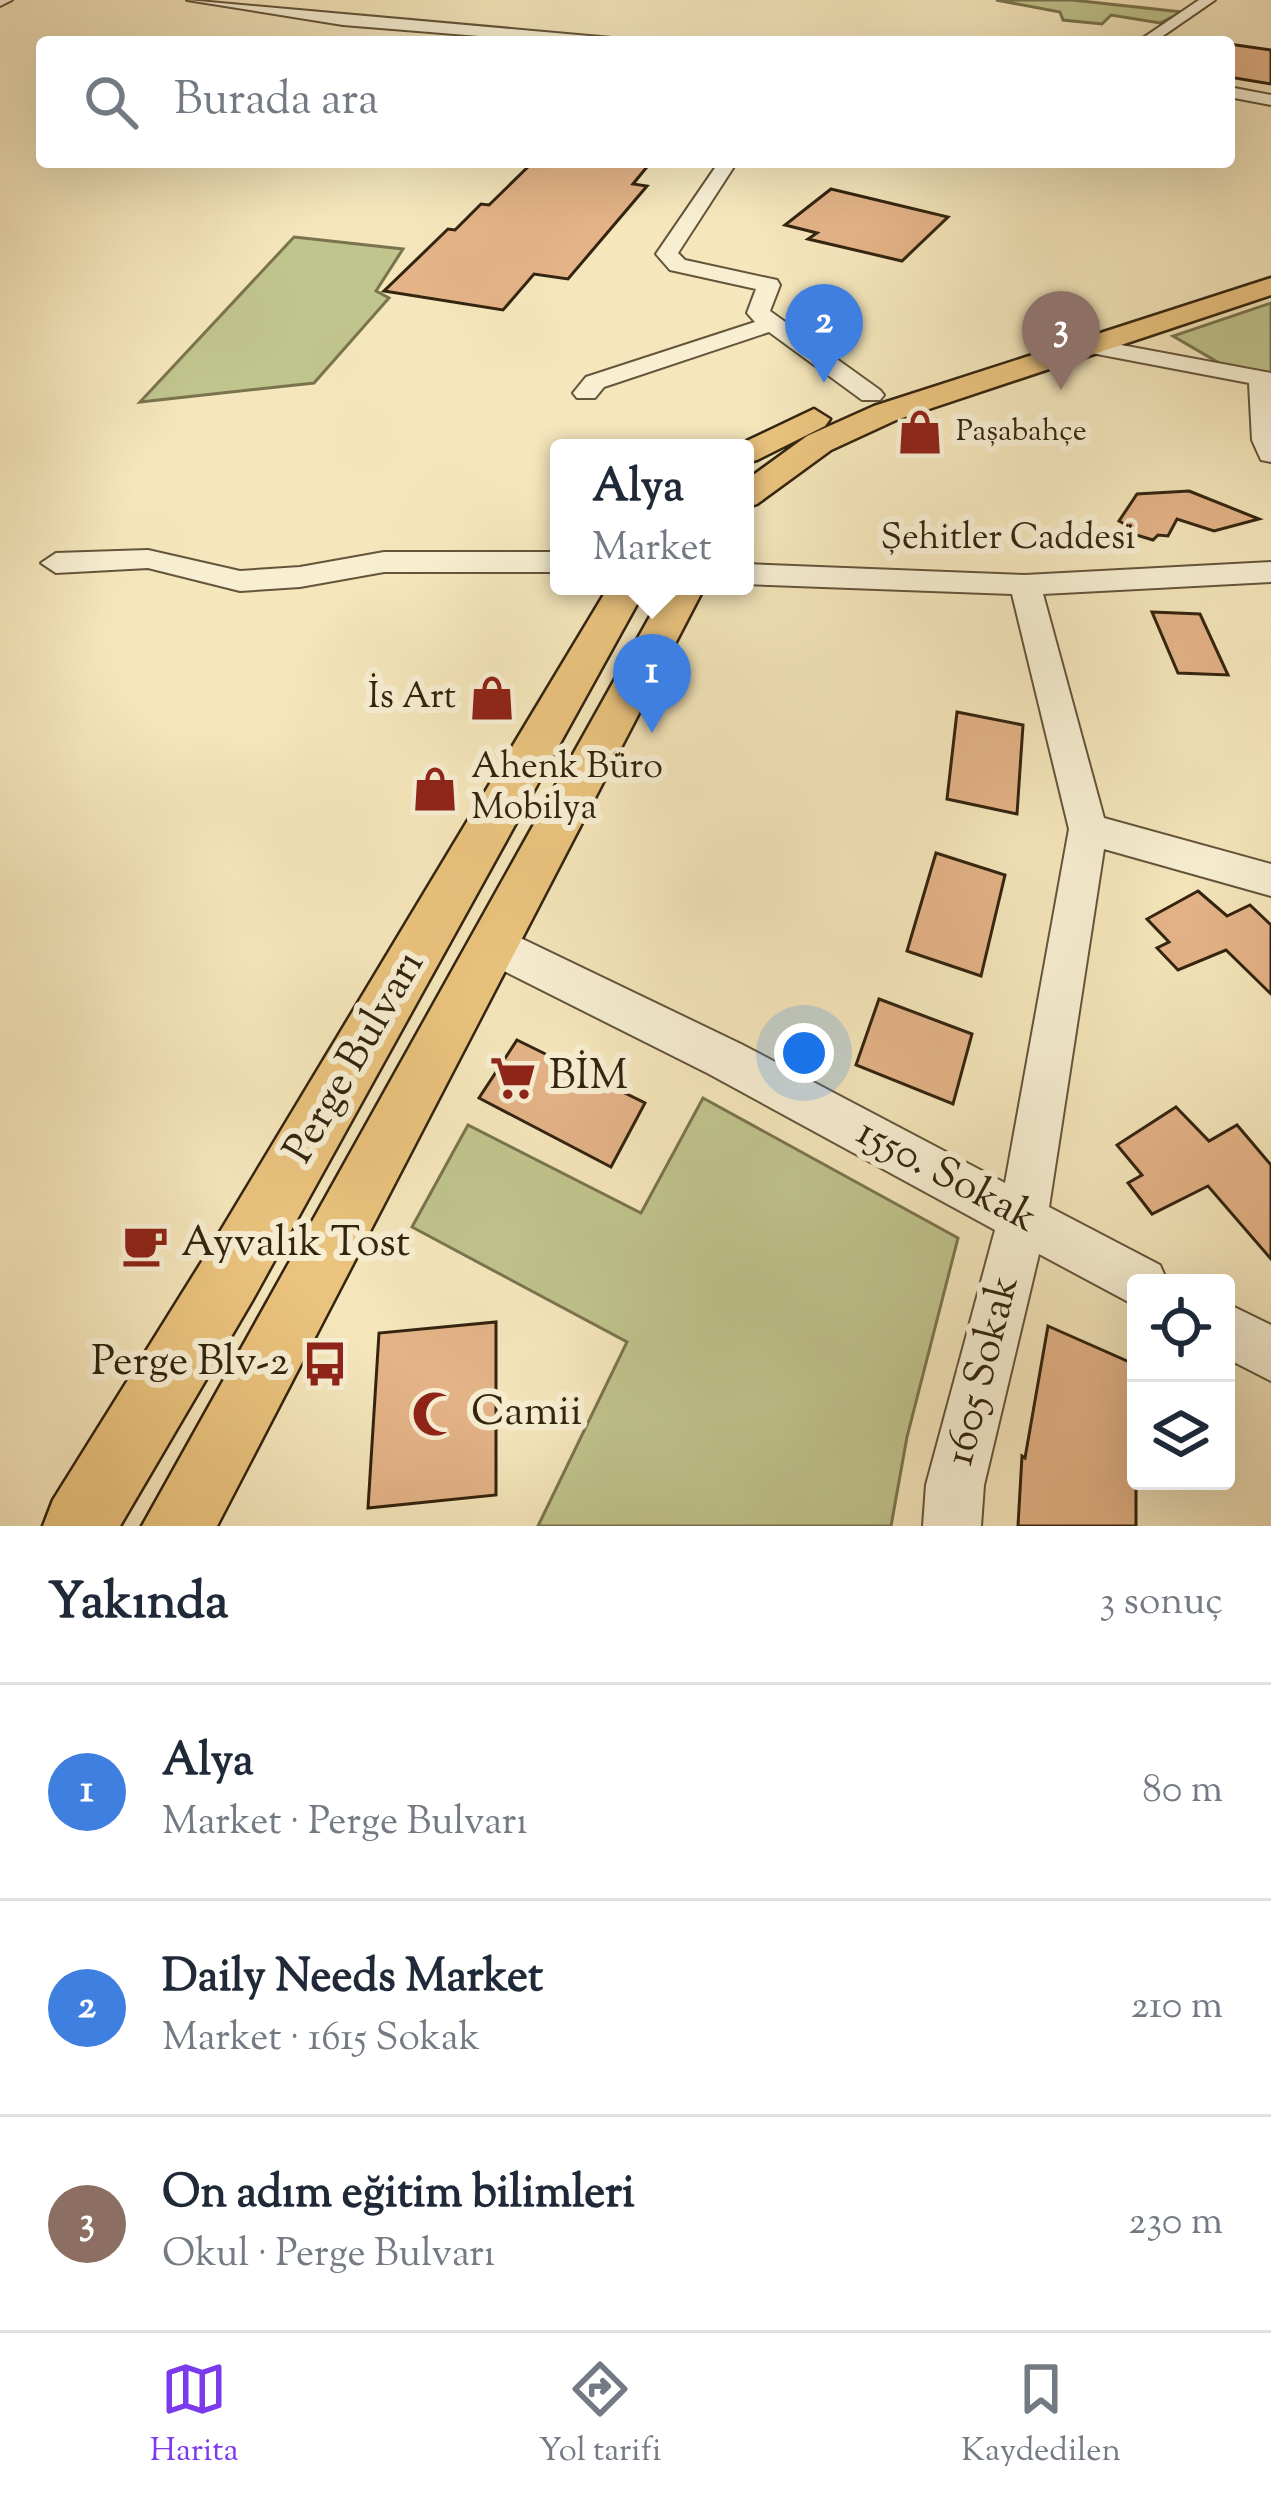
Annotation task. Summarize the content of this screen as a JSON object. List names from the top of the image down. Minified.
{"streets":{"main road":["Perge Bulvarı"],"street":["Şehitler Caddesi","1550. Sokak","1605 Sokak"]},"crossings":[["Perge Bulvarı","1550. Sokak"],["1550. Sokak","1605 Sokak"]],"places":{"shop":["Paşabahçe","İs Art","Ahenk Büro Mobilya"],"supermarket":["BİM"],"cafe":["Ayvalık Tost"],"bus stop":["Perge Blv-2"],"mosque":["Camii"]},"page":{"search":"Burada ara","pins":["2","3","1"],"popup":["Alya","Market"],"heading":["Yakında","3 sonuç"],"list":[{"mark":"1","name":"Alya","note":"Market · Perge Bulvarı","value":"80 m"},{"mark":"2","name":"Daily Needs Market","note":"Market · 1615 Sokak","value":"210 m"},{"mark":"3","name":"On adım eğitim bilimleri","note":"Okul · Perge Bulvarı","value":"230 m"}],"nav":["Harita","Yol tarifi","Kaydedilen"]}}
